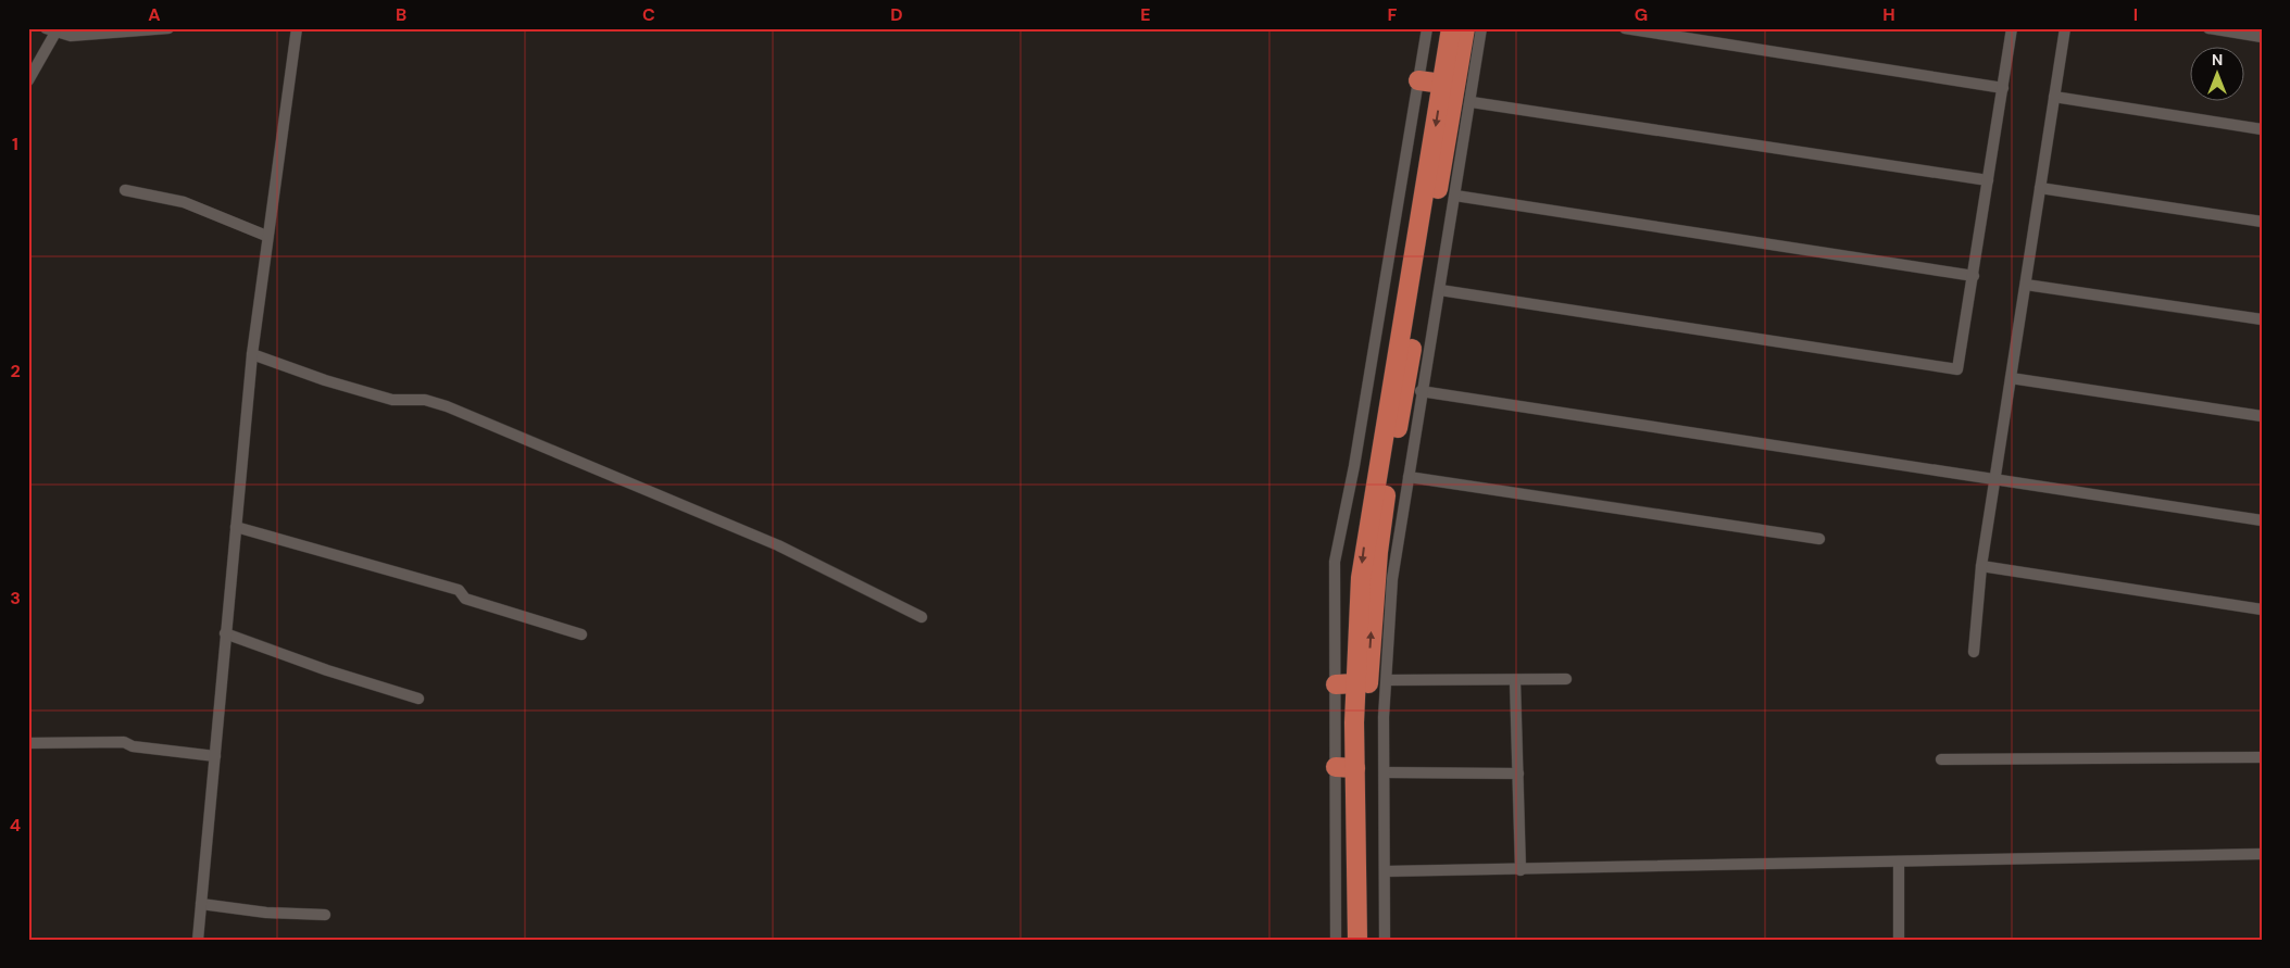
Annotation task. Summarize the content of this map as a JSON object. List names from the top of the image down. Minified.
{"north":"top","grid":{"columns":["A","B","C","D","E","F","G","H","I"],"rows":["1","2","3","4"]}}
